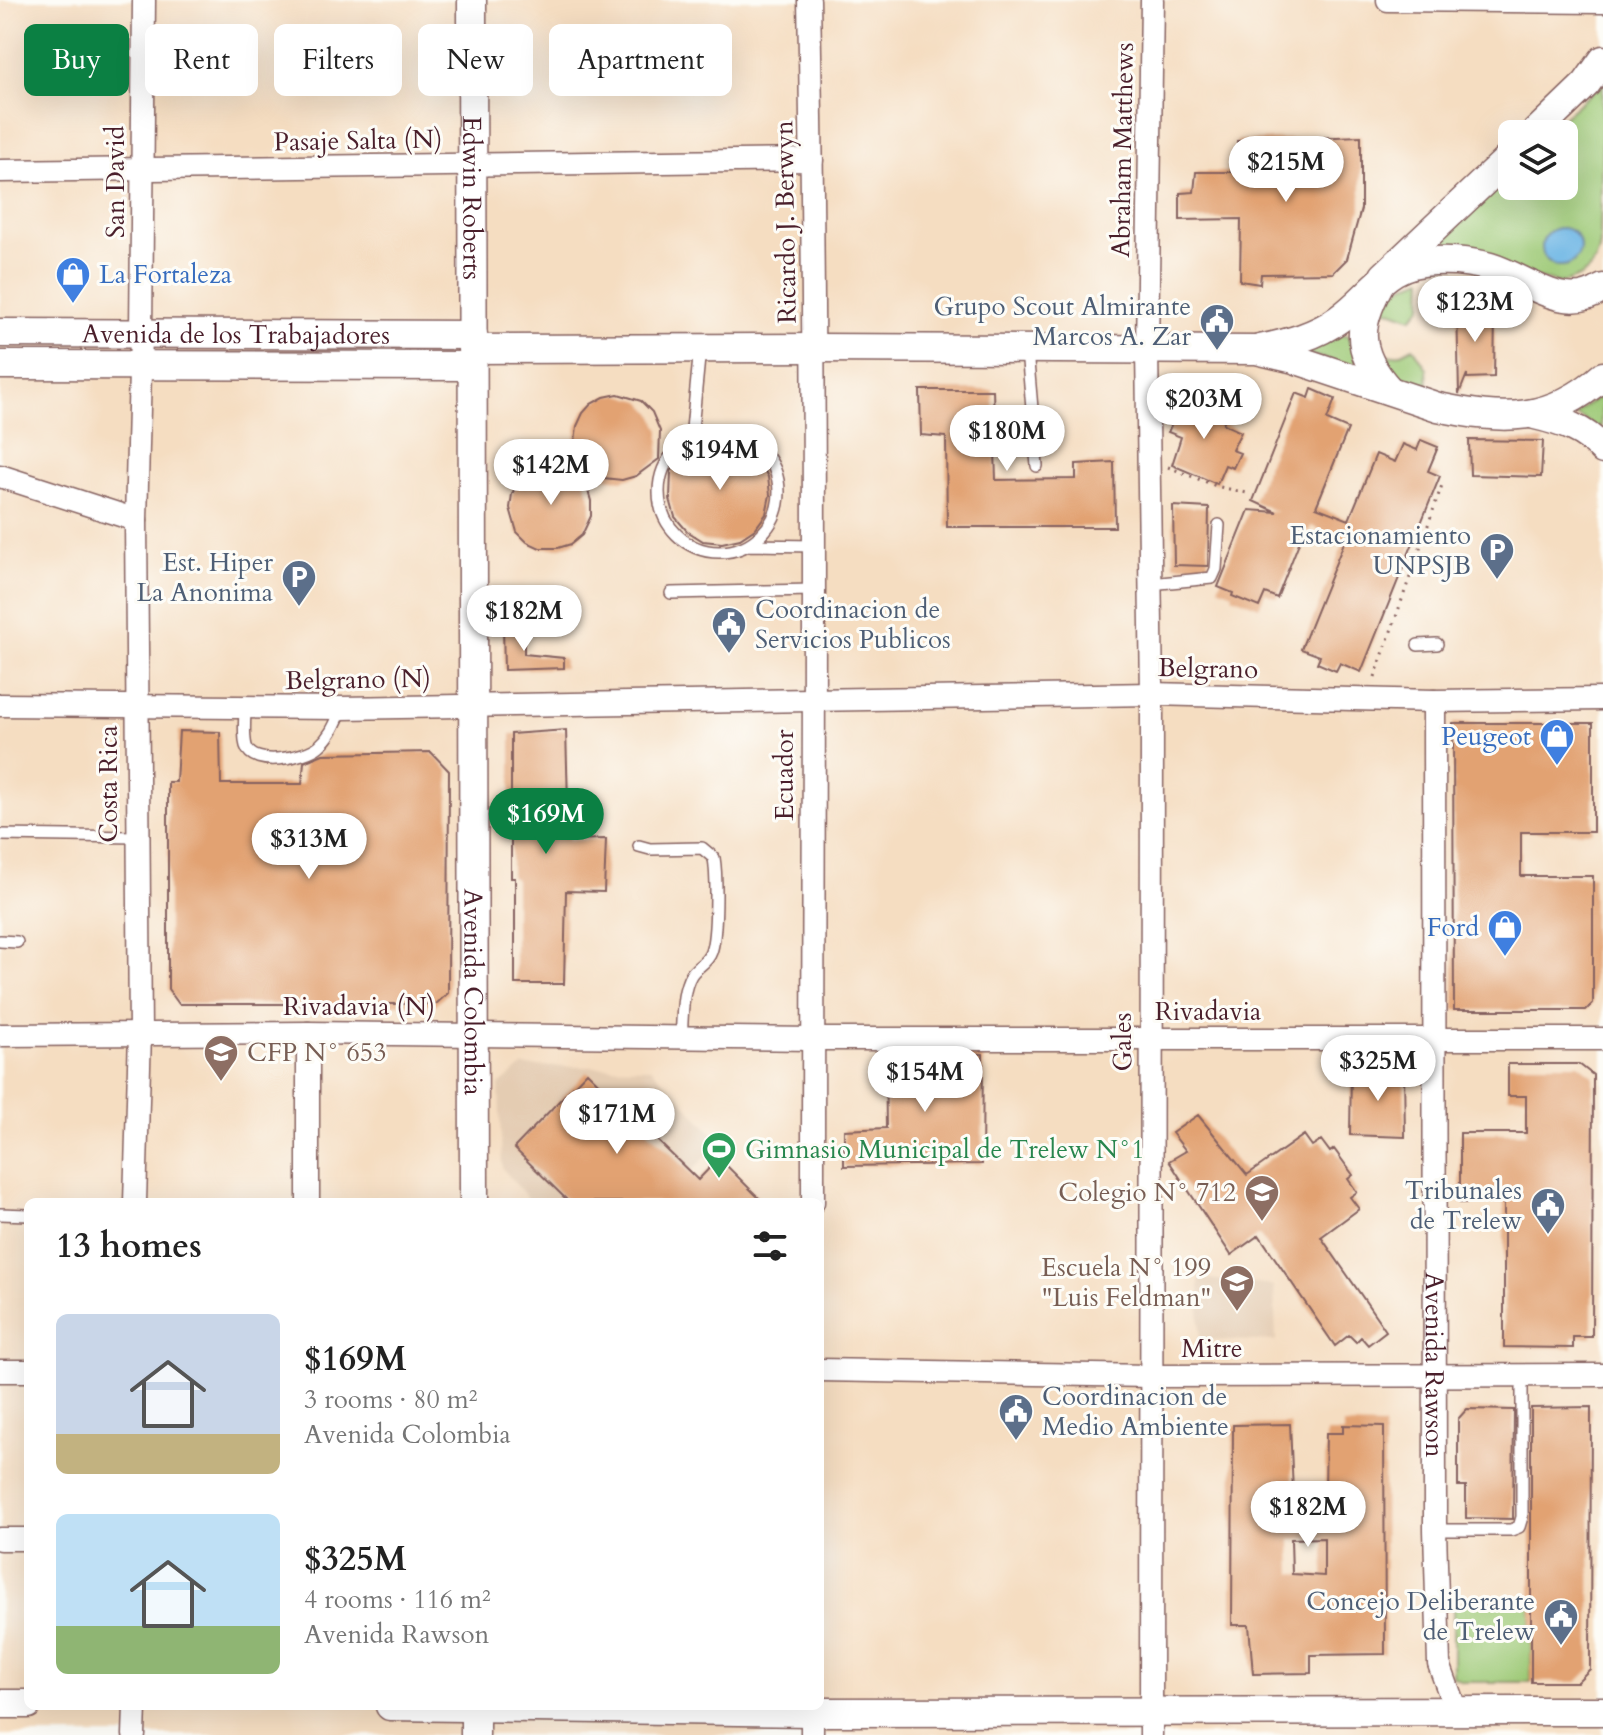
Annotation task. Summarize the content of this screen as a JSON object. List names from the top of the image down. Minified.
{"streets":{"street":["Pasaje Salta (N)","Abraham Matthews","San David","Edwin Roberts","Ricardo J. Berwyn","Avenida de los Trabajadores","Belgrano","Belgrano (N)","Ecuador","Costa Rica","Avenida Colombia","Rivadavia (N)","Rivadavia","Gales","Mitre","Avenida Rawson"]},"crossings":[["Pasaje Salta (N)","San David"],["Pasaje Salta (N)","Edwin Roberts"],["Pasaje Salta (N)","Ricardo J. Berwyn"],["Abraham Matthews","Avenida de los Trabajadores"],["Abraham Matthews","Gales"],["San David","Avenida de los Trabajadores"],["San David","Costa Rica"],["Edwin Roberts","Avenida de los Trabajadores"],["Edwin Roberts","Avenida Colombia"],["Ricardo J. Berwyn","Avenida de los Trabajadores"],["Ricardo J. Berwyn","Ecuador"],["Avenida de los Trabajadores","Ecuador"],["Avenida de los Trabajadores","Costa Rica"],["Avenida de los Trabajadores","Avenida Colombia"],["Avenida de los Trabajadores","Gales"],["Belgrano","Belgrano (N)"],["Belgrano","Ecuador"],["Belgrano","Gales"],["Belgrano","Avenida Rawson"],["Belgrano (N)","Ecuador"],["Belgrano (N)","Costa Rica"],["Belgrano (N)","Avenida Colombia"],["Ecuador","Rivadavia (N)"],["Ecuador","Rivadavia"],["Costa Rica","Rivadavia (N)"],["Avenida Colombia","Rivadavia (N)"],["Rivadavia (N)","Rivadavia"],["Rivadavia","Gales"],["Rivadavia","Avenida Rawson"],["Gales","Mitre"],["Mitre","Avenida Rawson"]],"places":{"shop":["La Fortaleza","Peugeot","Ford"],"public building":["Grupo Scout Almirante Marcos A. Zar","Coordinacion de Servicios Publicos","Tribunales de Trelew","Coordinacion de Medio Ambiente","Concejo Deliberante de Trelew"],"parking":["Estacionamiento UNPSJB","Est. Hiper La Anonima"],"school or university":["CFP N° 653","Colegio N° 712","Escuela N° 199 \"Luis Feldman\""],"sports":["Gimnasio Municipal de Trelew N°1"]},"page":{"chip":["Buy","Rent","Filters","New","Apartment"],"price":["$215M","$123M","$203M","$180M","$194M","$142M","$182M","$169M","$313M","$325M","$154M","$171M","$182M"],"heading":"13 homes","list":[{"name":"$169M","note":"3 rooms · 80 m² · Avenida Colombia"},{"name":"$325M","note":"4 rooms · 116 m² · Avenida Rawson"}]}}
